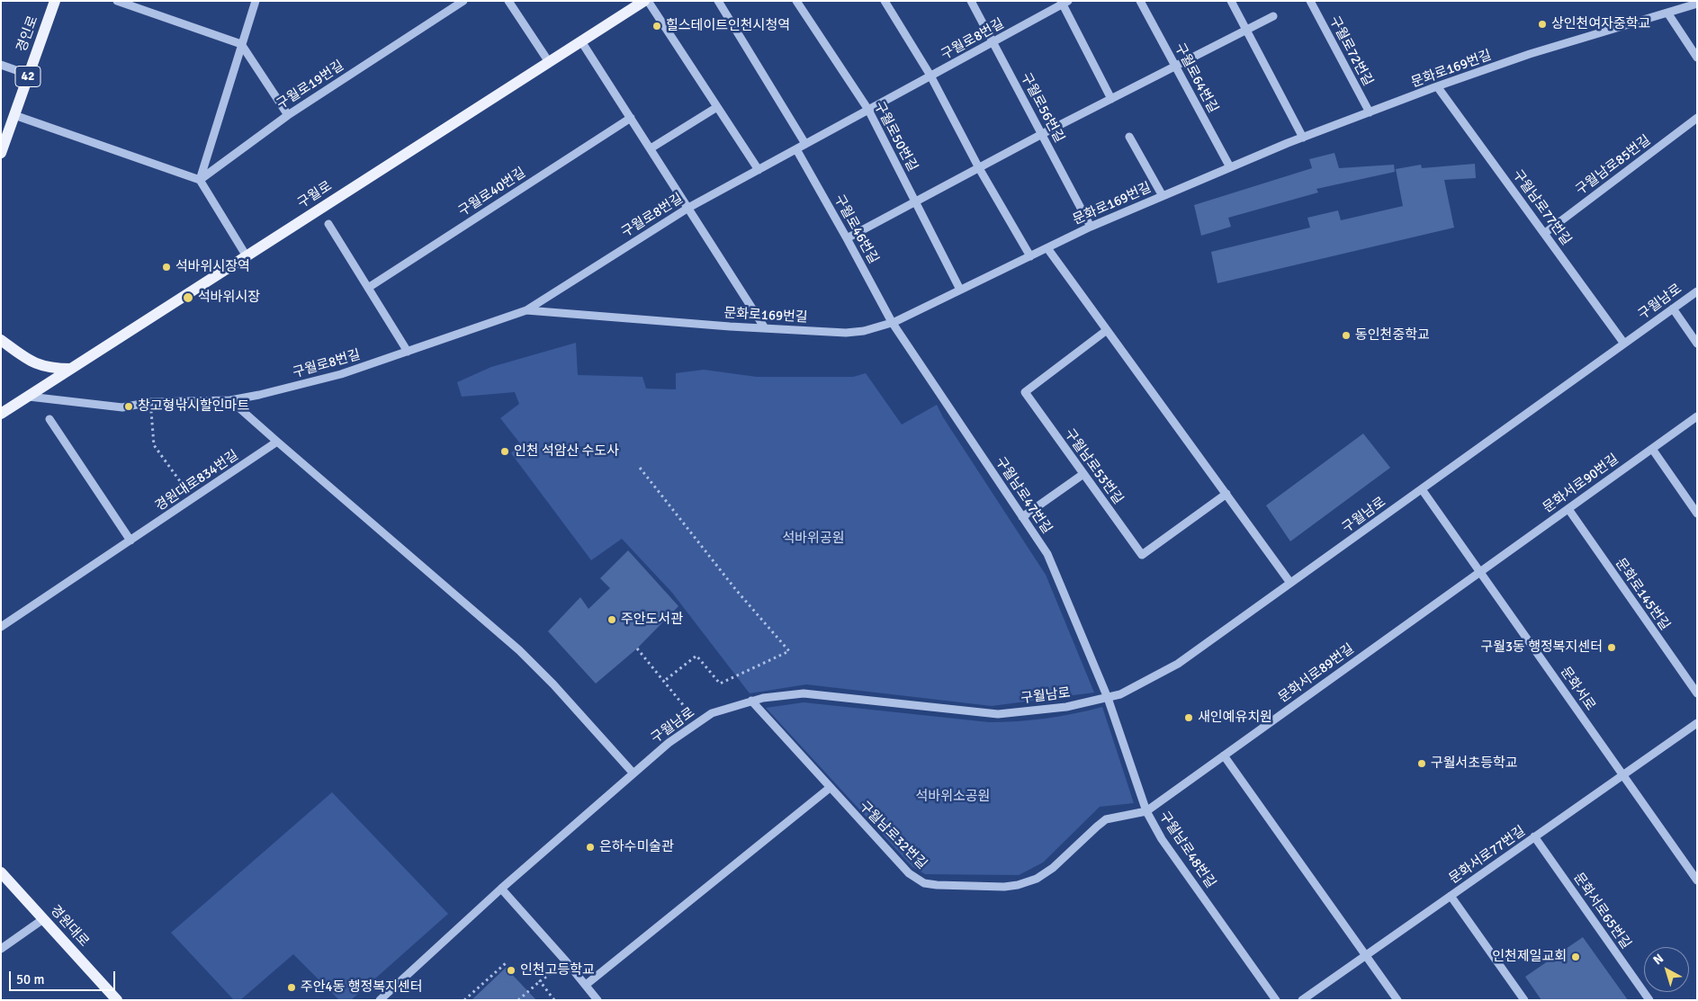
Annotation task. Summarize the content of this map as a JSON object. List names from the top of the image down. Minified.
{"streets":{"main road":["경인로","42","구월로","경원대로"],"street":["구월로8번길","구월로72번길","문화로169번길","구월로64번길","구월로19번길","구월로56번길","구월로50번길","구월남로85번길","구월로40번길","구월남로77번길","구월로46번길","구월남로","구월남로53번길","경원대로834번길","문화서로90번길","구월남로47번길","문화로145번길","문화서로89번길","문화서로","구월남로32번길","구월남로48번길","문화서로77번길","문화서로65번길"]},"crossings":[["구월로8번길","문화로169번길"],["구월로8번길","구월로56번길"],["구월로8번길","구월로50번길"],["구월로8번길","구월로"],["구월로8번길","구월로46번길"],["구월로72번길","문화로169번길"],["문화로169번길","구월로64번길"],["문화로169번길","구월로56번길"],["문화로169번길","구월로50번길"],["문화로169번길","구월남로77번길"],["문화로169번길","구월로46번길"],["문화로169번길","구월남로47번길"],["구월남로85번길","구월남로77번길"],["구월남로77번길","구월남로"],["구월로46번길","구월남로47번길"],["구월남로","구월남로47번길"],["구월남로","문화서로"],["구월남로","구월남로32번길"],["구월남로","구월남로48번길"],["문화서로90번길","문화로145번길"],["문화서로90번길","문화서로89번길"],["문화서로90번길","문화서로"],["구월남로47번길","구월남로48번길"],["문화서로89번길","문화서로"],["문화서로89번길","구월남로32번길"],["문화서로89번길","구월남로48번길"],["문화서로","문화서로77번길"],["구월남로32번길","구월남로48번길"],["문화서로77번길","문화서로65번길"]],"parks":["석바위공원","석바위소공원"],"places":["상인천여자중학교","힐스테이트인천시청역","석바위시장역","석바위시장","동인천중학교","창고형낚시할인마트","인천 석암산 수도사","주안도서관","구월3동 행정복지센터","새인예유치원","구월서초등학교","은하수미술관","인천제일교회","인천고등학교","주안4동 행정복지센터"],"scale_bar":"50 m","north":"top left"}
